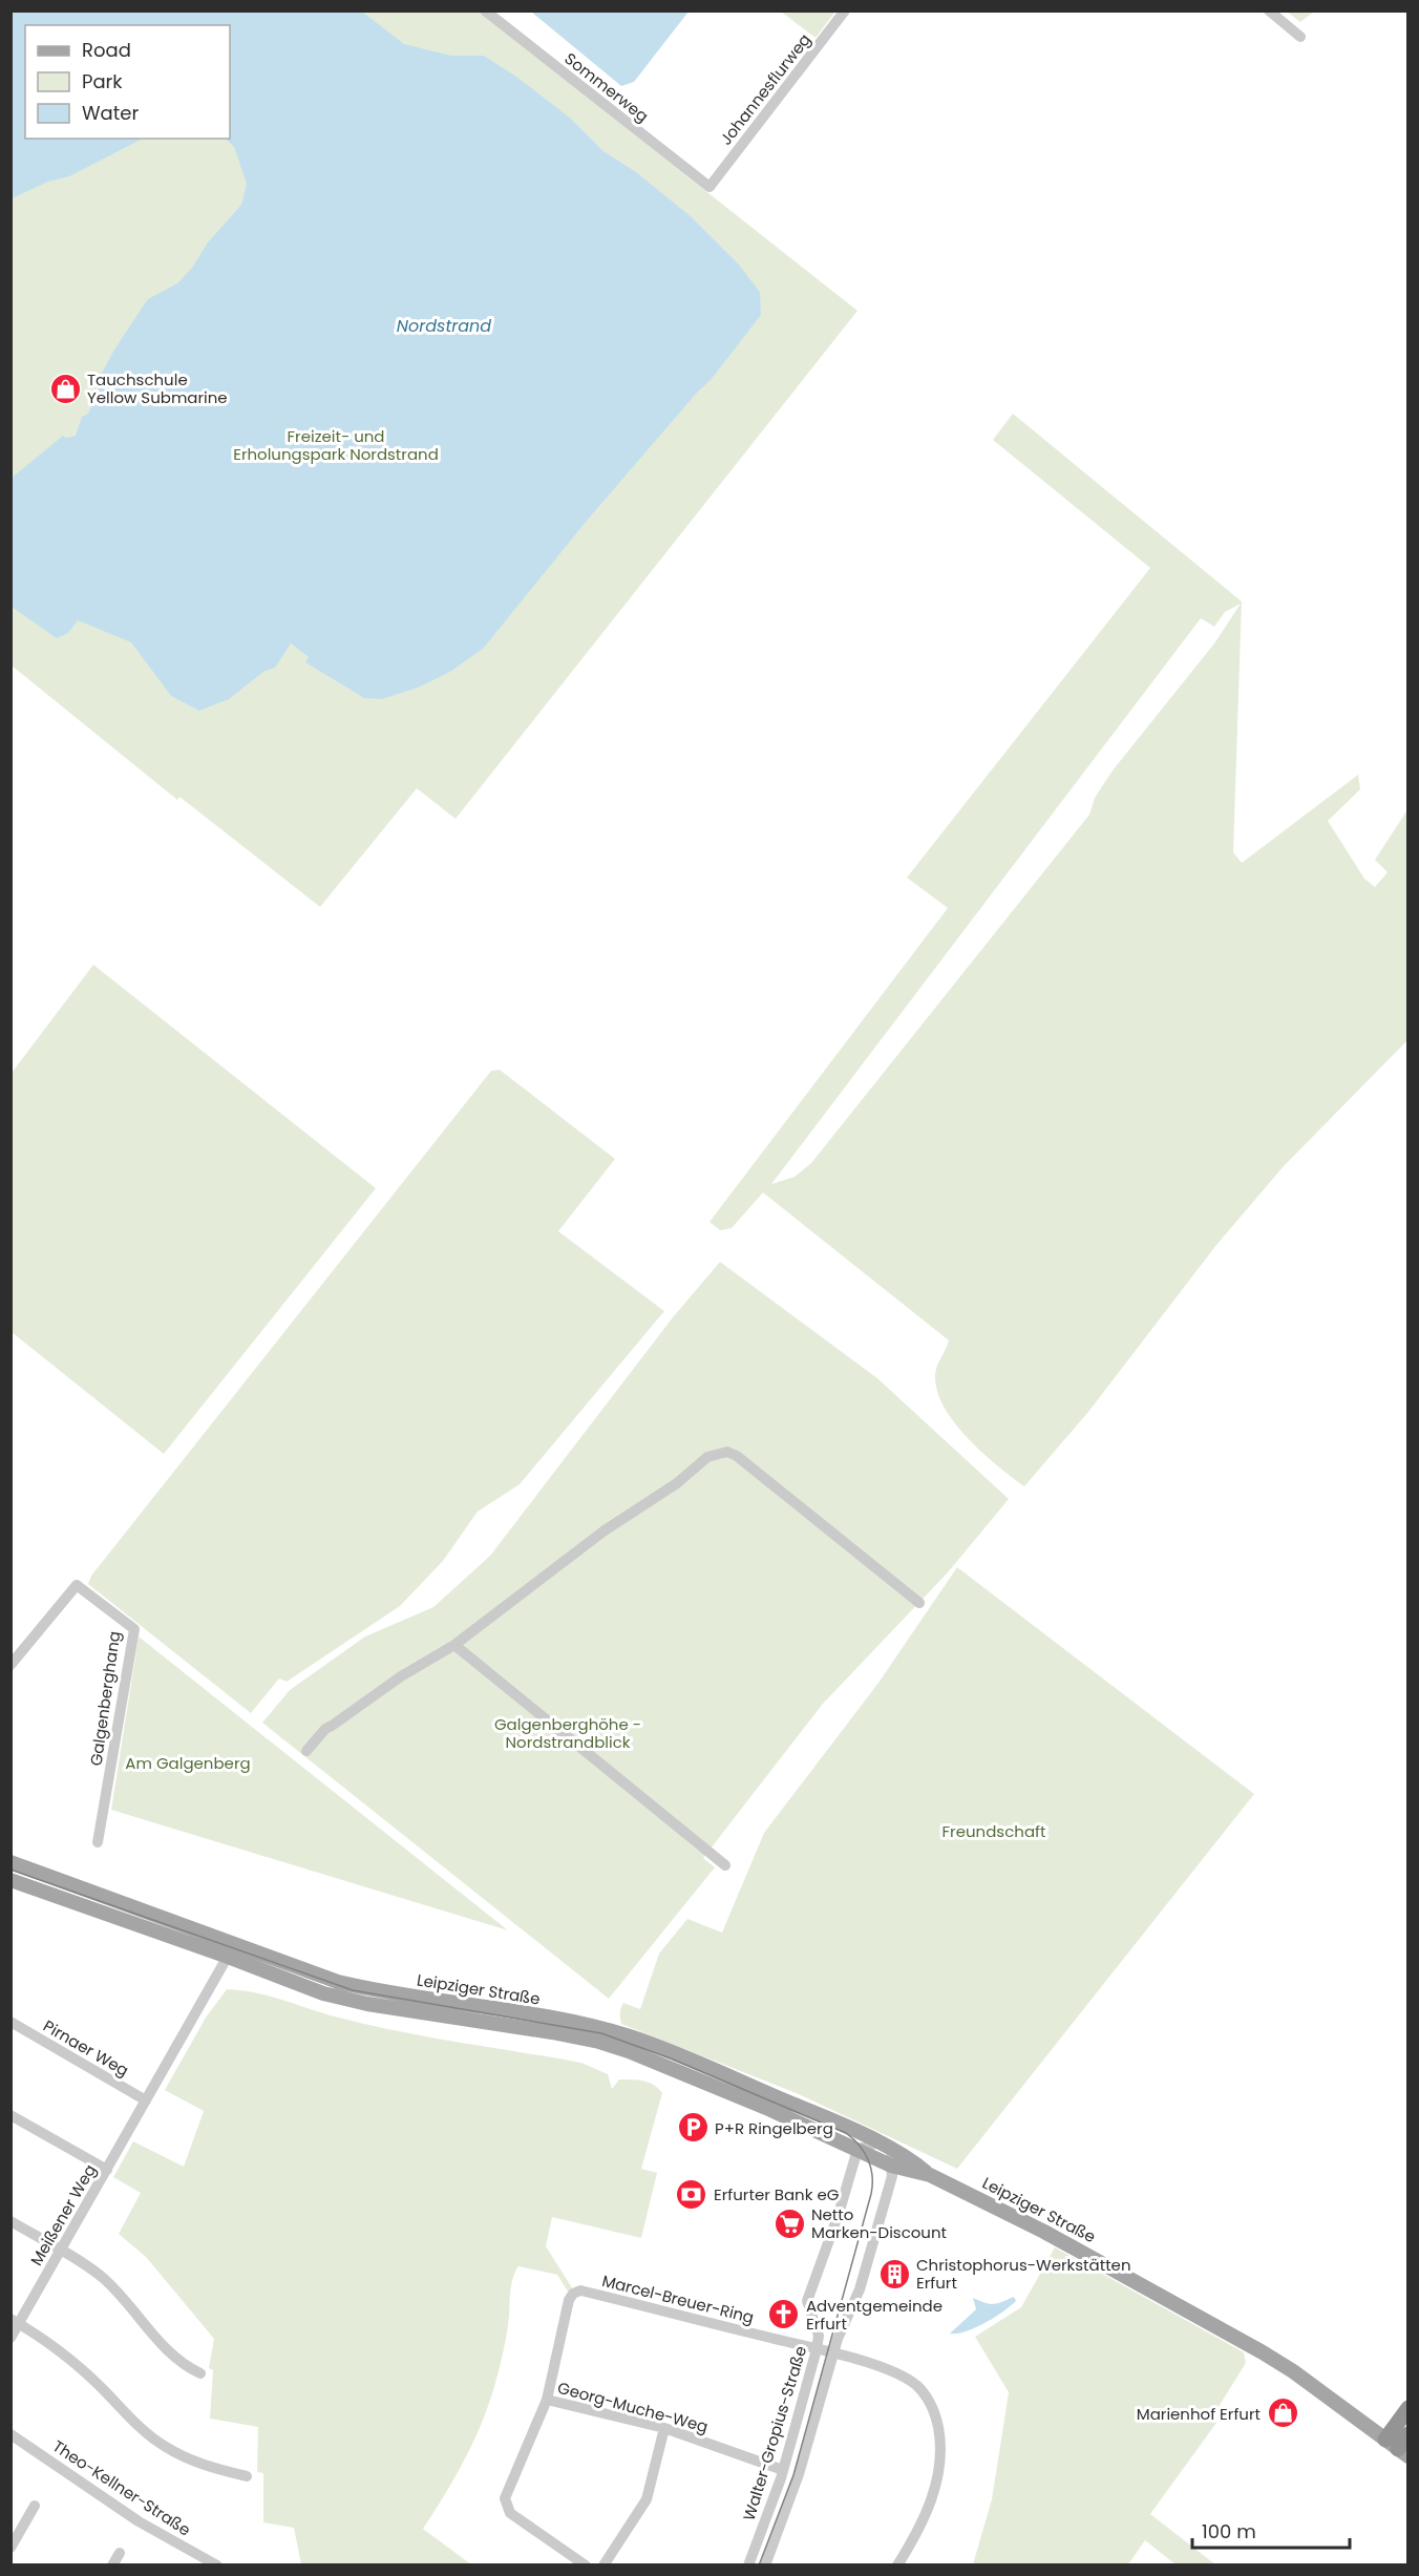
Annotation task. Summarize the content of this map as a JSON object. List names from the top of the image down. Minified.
{"streets":{"main road":["Leipziger Straße"],"street":["Sommerweg","Johannesflurweg","Galgenberghang","Pirnaer Weg","Meißener Weg","Marcel-Breuer-Ring","Georg-Muche-Weg","Walter-Gropius-Straße","Theo-Kellner-Straße"]},"crossings":[["Sommerweg","Johannesflurweg"],["Leipziger Straße","Meißener Weg"],["Leipziger Straße","Walter-Gropius-Straße"],["Pirnaer Weg","Meißener Weg"],["Marcel-Breuer-Ring","Georg-Muche-Weg"],["Marcel-Breuer-Ring","Walter-Gropius-Straße"],["Georg-Muche-Weg","Walter-Gropius-Straße"]],"water":["Nordstrand"],"parks":["Freizeit- und Erholungspark Nordstrand","Galgenberghöhe - Nordstrandblick","Am Galgenberg","Freundschaft"],"places":{"shop":["Tauchschule Yellow Submarine","Marienhof Erfurt"],"parking":["P+R Ringelberg"],"bank":["Erfurter Bank eG"],"supermarket":["Netto Marken-Discount"],"building":["Christophorus-Werkstätten Erfurt"],"church":["Adventgemeinde Erfurt"]},"legend":["Road","Park","Water"],"scale_bar":"100 m"}
